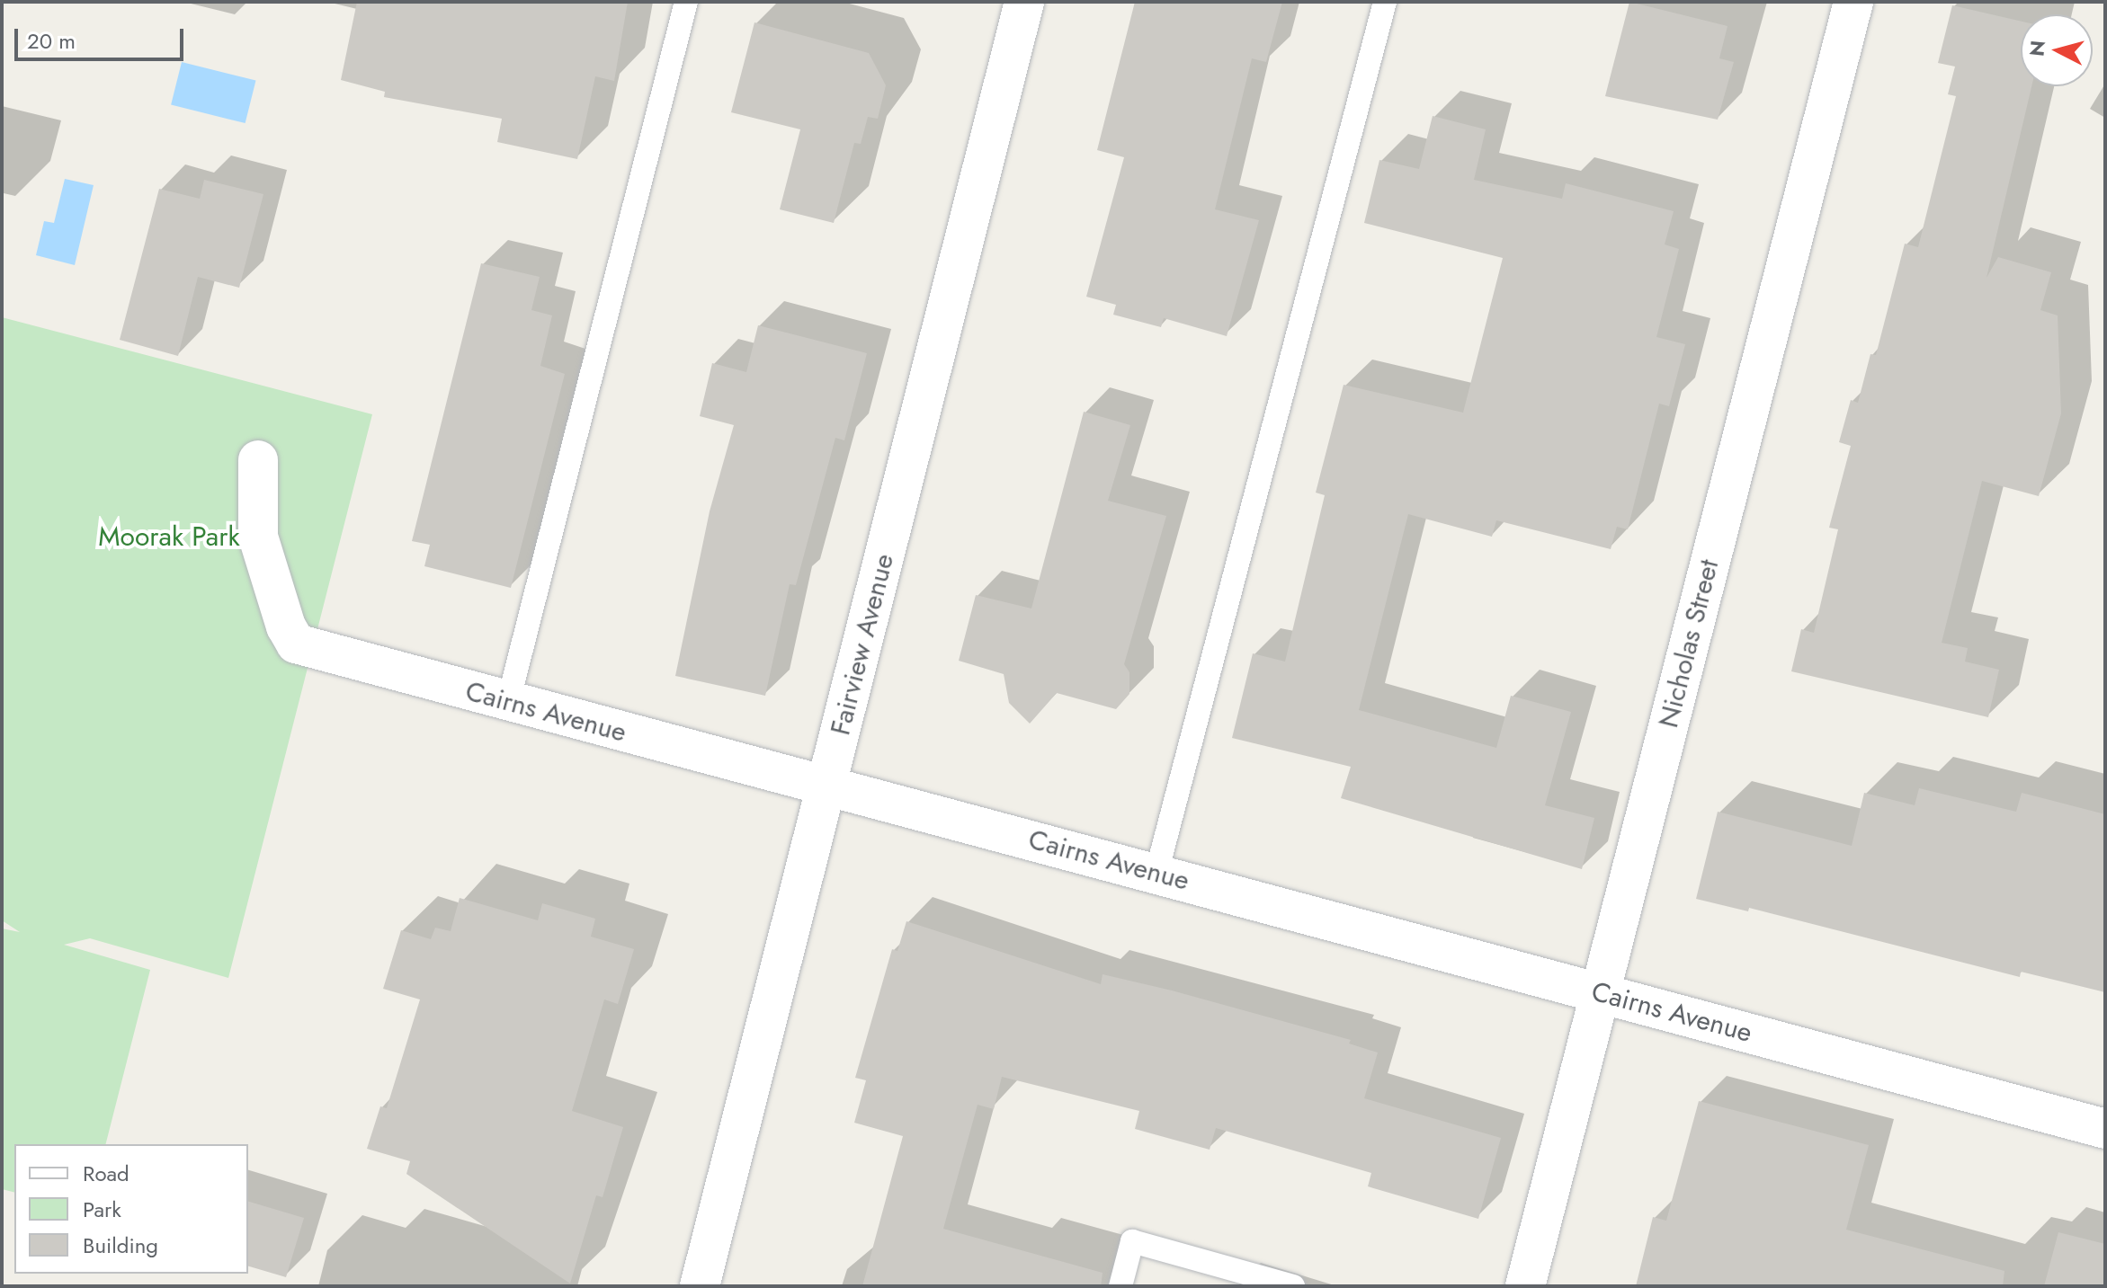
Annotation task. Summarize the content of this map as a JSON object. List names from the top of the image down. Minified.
{"streets":{"street":["Nicholas Street","Fairview Avenue","Cairns Avenue"]},"crossings":[["Nicholas Street","Cairns Avenue"],["Fairview Avenue","Cairns Avenue"]],"parks":["Moorak Park"],"legend":["Road","Park","Building"],"scale_bar":"20 m","north":"left"}
